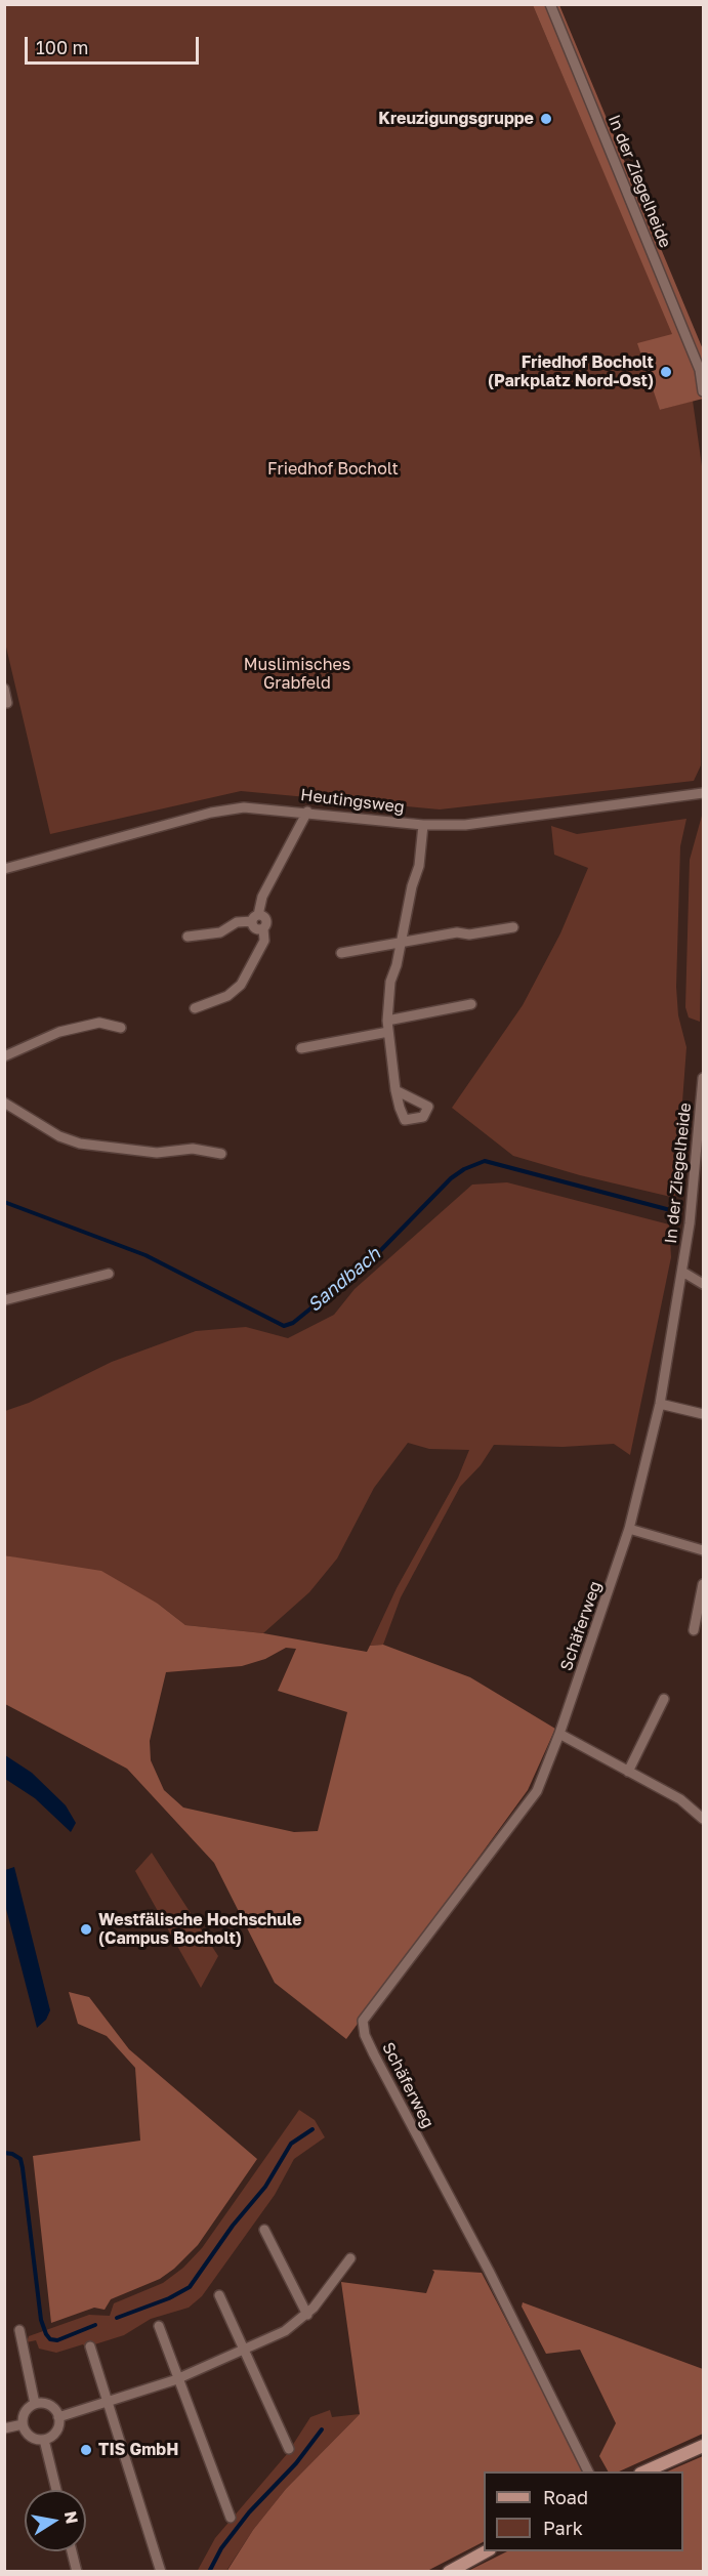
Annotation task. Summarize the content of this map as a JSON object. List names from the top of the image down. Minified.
{"streets":{"street":["In der Ziegelheide","Heutingsweg","Schäferweg"]},"crossings":[["In der Ziegelheide","Schäferweg"]],"water":["Sandbach"],"parks":["Friedhof Bocholt","Muslimisches Grabfeld"],"places":["Kreuzigungsgruppe","Friedhof Bocholt (Parkplatz Nord-Ost)","Westfälische Hochschule (Campus Bocholt)","TIS GmbH"],"legend":["Road","Park"],"scale_bar":"100 m","north":"right"}
